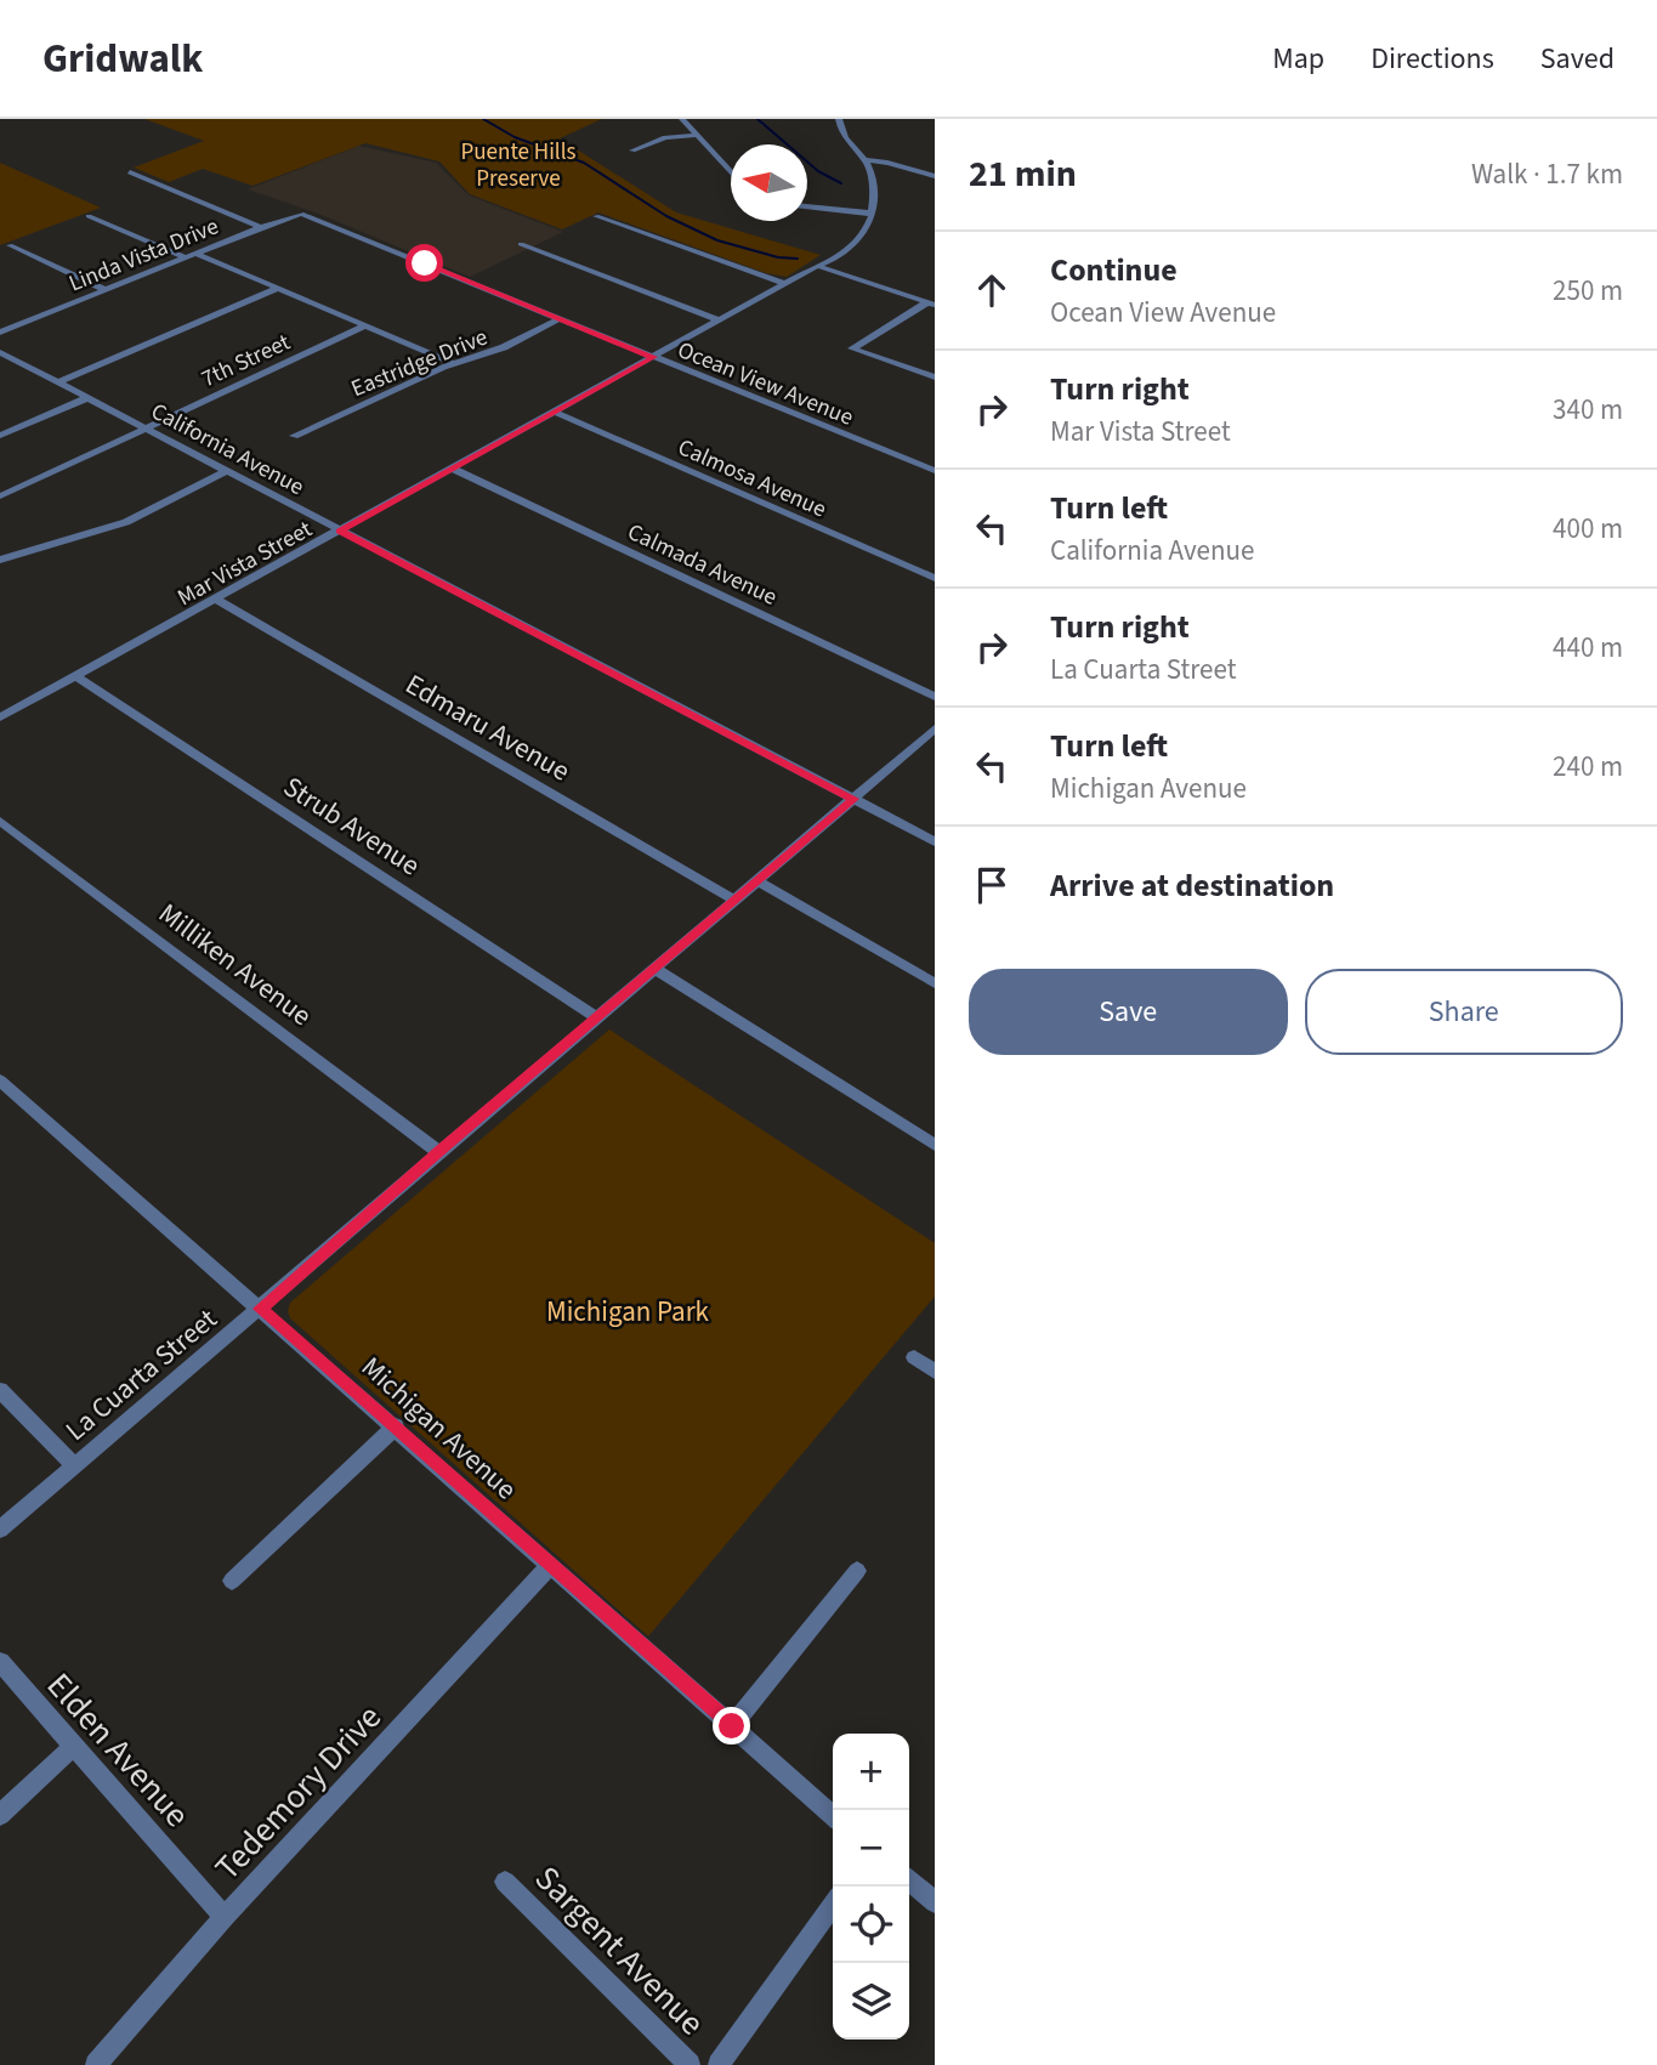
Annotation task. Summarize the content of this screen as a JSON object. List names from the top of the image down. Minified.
{"streets":{"street":["Linda Vista Drive","7th Street","Eastridge Drive","Ocean View Avenue","California Avenue","Calmosa Avenue","Mar Vista Street","Calmada Avenue","Edmaru Avenue","Strub Avenue","Milliken Avenue","La Cuarta Street","Michigan Avenue","Elden Avenue","Tedemory Drive","Sargent Avenue"]},"crossings":[["Linda Vista Drive","Ocean View Avenue"],["7th Street","California Avenue"],["Eastridge Drive","Ocean View Avenue"],["Ocean View Avenue","Mar Vista Street"],["California Avenue","Mar Vista Street"],["California Avenue","La Cuarta Street"],["Calmosa Avenue","Mar Vista Street"],["Mar Vista Street","Calmada Avenue"],["Mar Vista Street","Edmaru Avenue"],["Mar Vista Street","Strub Avenue"],["Edmaru Avenue","La Cuarta Street"],["Strub Avenue","La Cuarta Street"],["Milliken Avenue","La Cuarta Street"],["La Cuarta Street","Michigan Avenue"],["Michigan Avenue","Tedemory Drive"],["Elden Avenue","Tedemory Drive"]],"parks":["Puente Hills Preserve","Michigan Park"],"north":"left","page":{"header":"Gridwalk","nav":["Map","Directions","Saved"],"heading":["21 min","Walk · 1.7 km"],"list":[["Continue","Ocean View Avenue","250 m"],["Turn right","Mar Vista Street","340 m"],["Turn left","California Avenue","400 m"],["Turn right","La Cuarta Street","440 m"],["Turn left","Michigan Avenue","240 m"],"Arrive at destination"],"buttons":["Save","Share"],"map_buttons":["+","−"]}}
